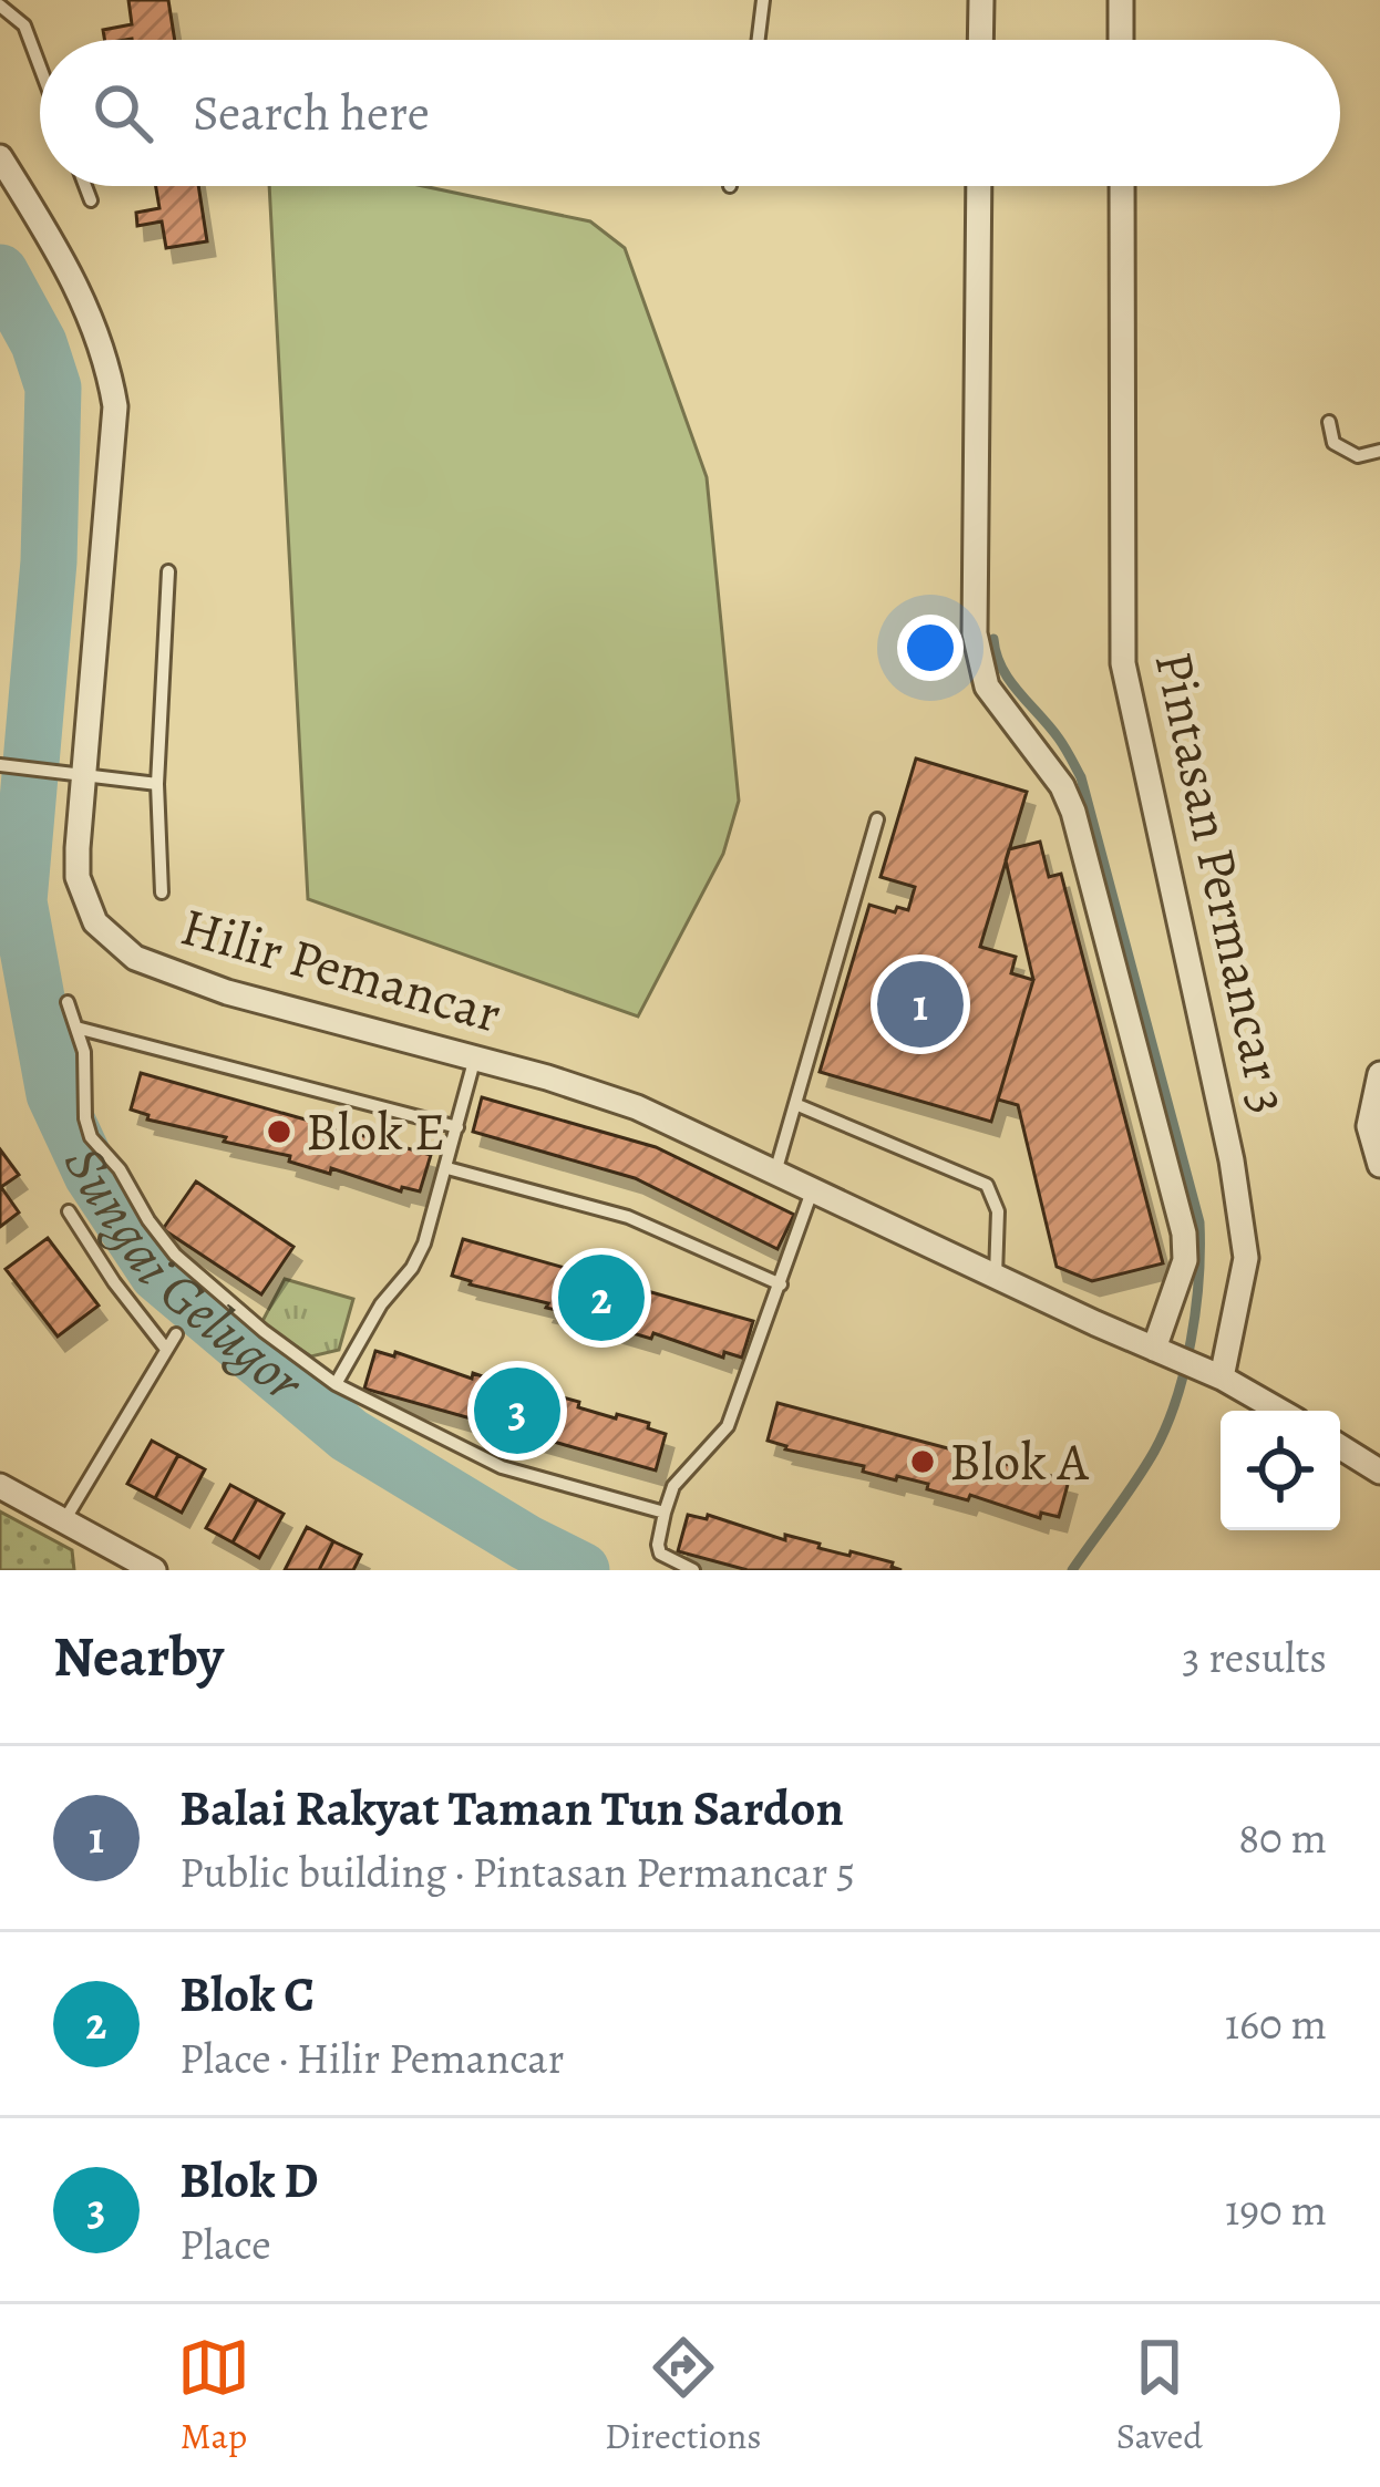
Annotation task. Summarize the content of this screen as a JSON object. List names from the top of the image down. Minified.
{"streets":{"street":["Pintasan Permancar 3","Hilir Pemancar"]},"crossings":[["Pintasan Permancar 3","Hilir Pemancar"]],"water":["Sungai Gelugor"],"places":["Blok E","Blok A"],"page":{"search":"Search here","pins":["1","2","3"],"heading":["Nearby","3 results"],"list":[{"mark":"1","name":"Balai Rakyat Taman Tun Sardon","note":"Public building · Pintasan Permancar 5","value":"80 m"},{"mark":"2","name":"Blok C","note":"Place · Hilir Pemancar","value":"160 m"},{"mark":"3","name":"Blok D","note":"Place","value":"190 m"}],"nav":["Map","Directions","Saved"]}}
